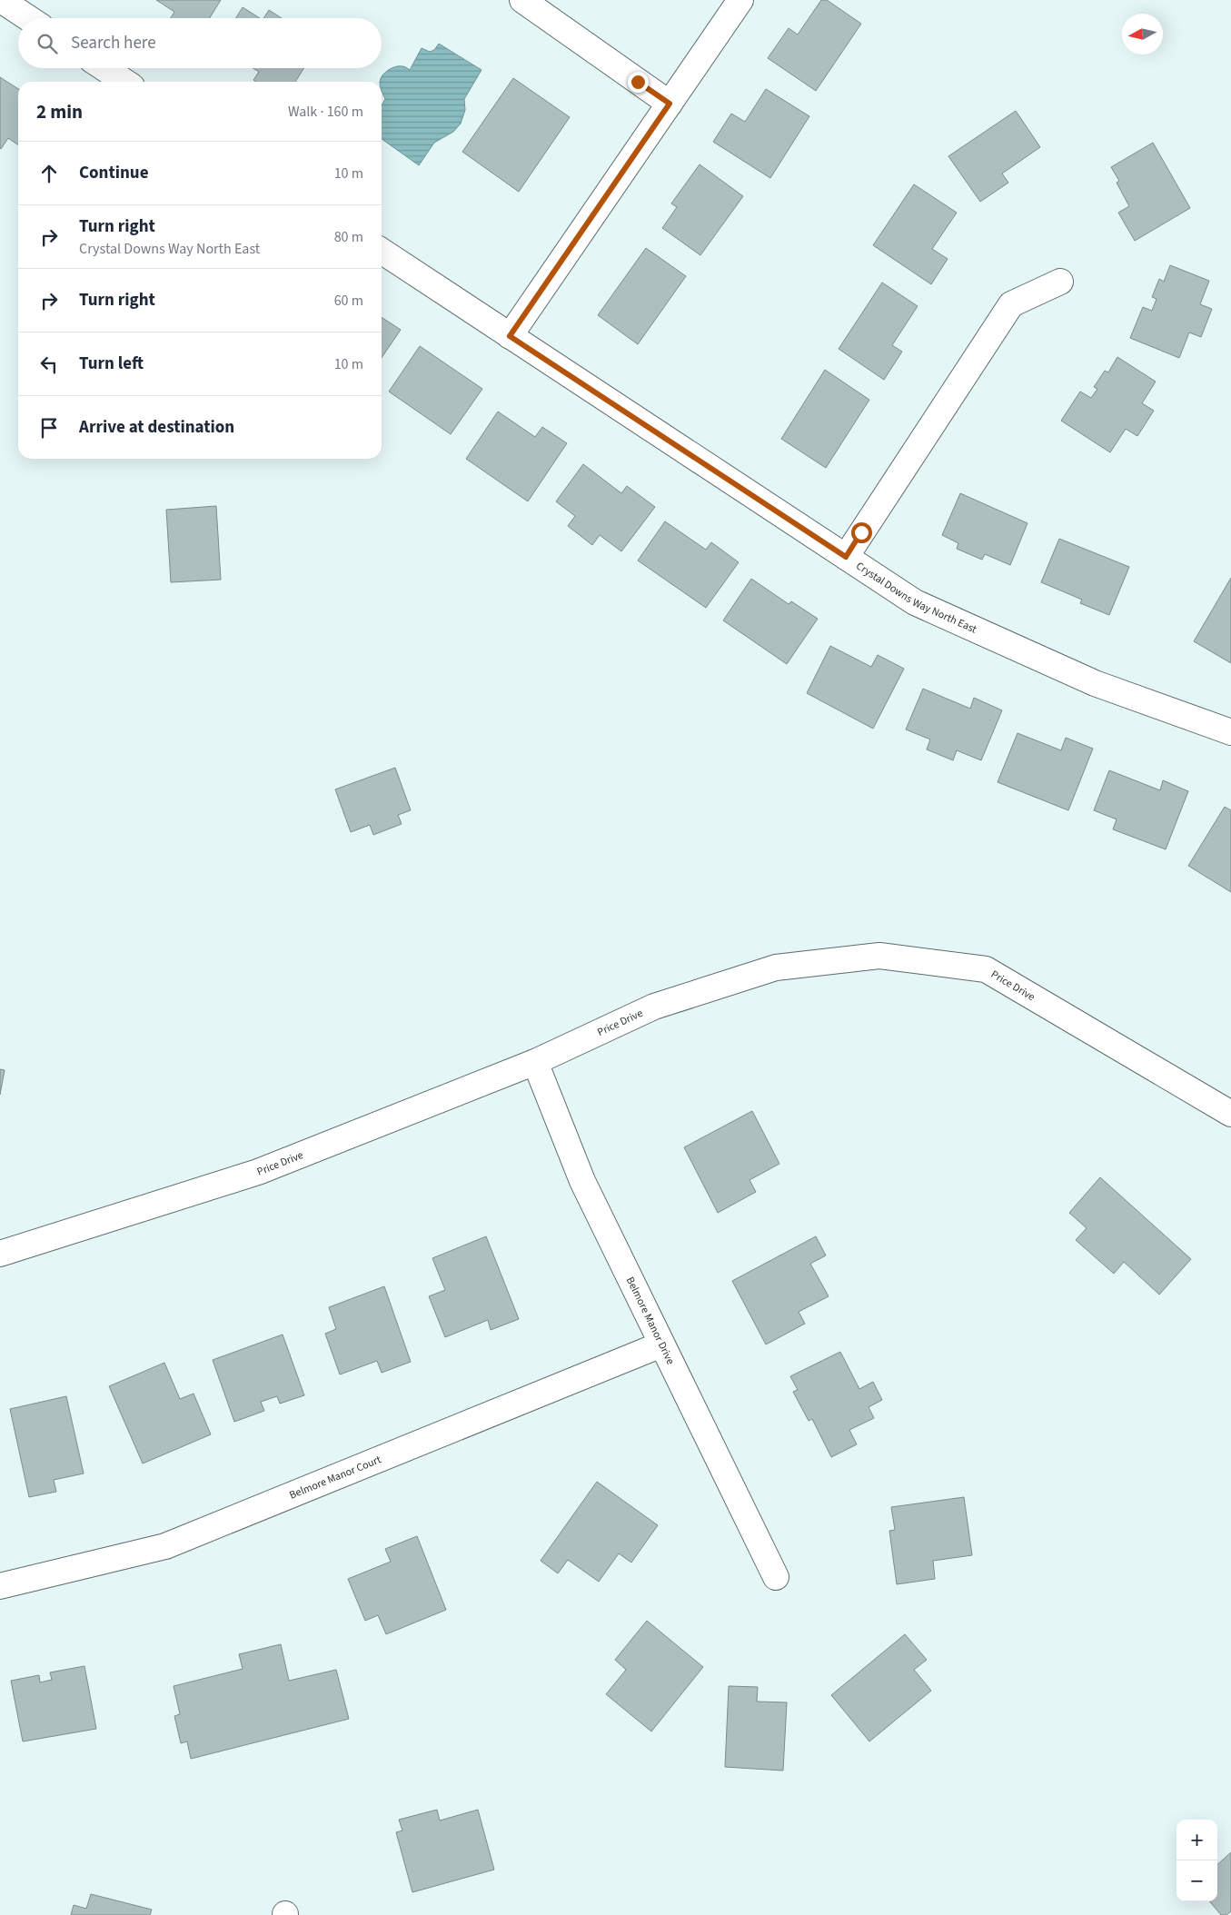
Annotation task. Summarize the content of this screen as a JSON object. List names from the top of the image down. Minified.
{"streets":{"street":["Crystal Downs Way North East","Price Drive","Belmore Manor Drive","Belmore Manor Court"]},"crossings":[["Price Drive","Belmore Manor Drive"],["Belmore Manor Drive","Belmore Manor Court"]],"north":"left","page":{"search":"Search here","heading":["2 min","Walk · 160 m"],"list":[["Continue","10 m"],["Turn right","Crystal Downs Way North East","80 m"],["Turn right","60 m"],["Turn left","10 m"],"Arrive at destination"],"map_buttons":["+","−"]}}
